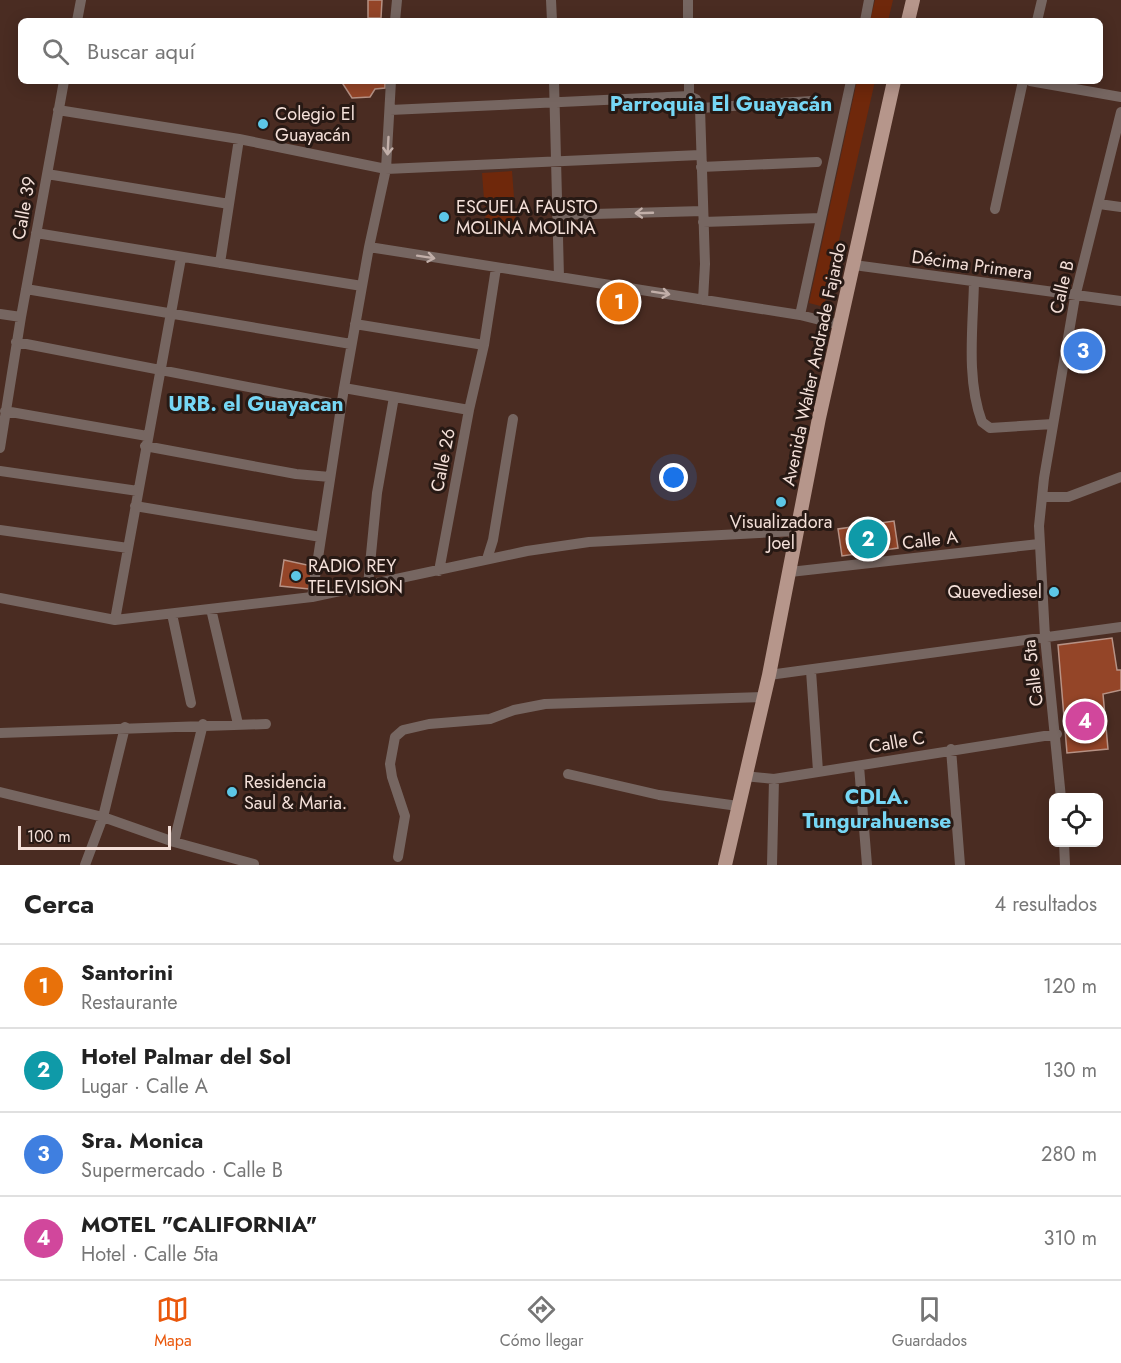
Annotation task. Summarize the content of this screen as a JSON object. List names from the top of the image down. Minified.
{"streets":{"main road":["Avenida Walter Andrade Fajardo"],"street":["Calle 39","Décima Primera","Calle B","Calle 26","Calle A","Calle 5ta","Calle C"]},"crossings":[["Décima Primera","Calle B"],["Décima Primera","Avenida Walter Andrade Fajardo"],["Calle B","Calle A"],["Calle B","Calle 5ta"],["Avenida Walter Andrade Fajardo","Calle A"],["Avenida Walter Andrade Fajardo","Calle C"],["Calle A","Calle 5ta"],["Calle 5ta","Calle C"]],"districts":["Parroquia El Guayacán","URB. el Guayacan","CDLA. Tungurahuense"],"places":["Colegio El Guayacán","ESCUELA FAUSTO MOLINA MOLINA","Visualizadora Joel","RADIO REY TELEVISION","Quevediesel","Residencia Saul & Maria."],"scale_bar":"100 m","page":{"search":"Buscar aquí","pins":["1","3","2","4"],"scale":"100 m","heading":["Cerca","4 resultados"],"list":[{"mark":"1","name":"Santorini","note":"Restaurante","value":"120 m"},{"mark":"2","name":"Hotel Palmar del Sol","note":"Lugar · Calle A","value":"130 m"},{"mark":"3","name":"Sra. Monica","note":"Supermercado · Calle B","value":"280 m"},{"mark":"4","name":"MOTEL \"CALIFORNIA\"","note":"Hotel · Calle 5ta","value":"310 m"}],"nav":["Mapa","Cómo llegar","Guardados"]}}
